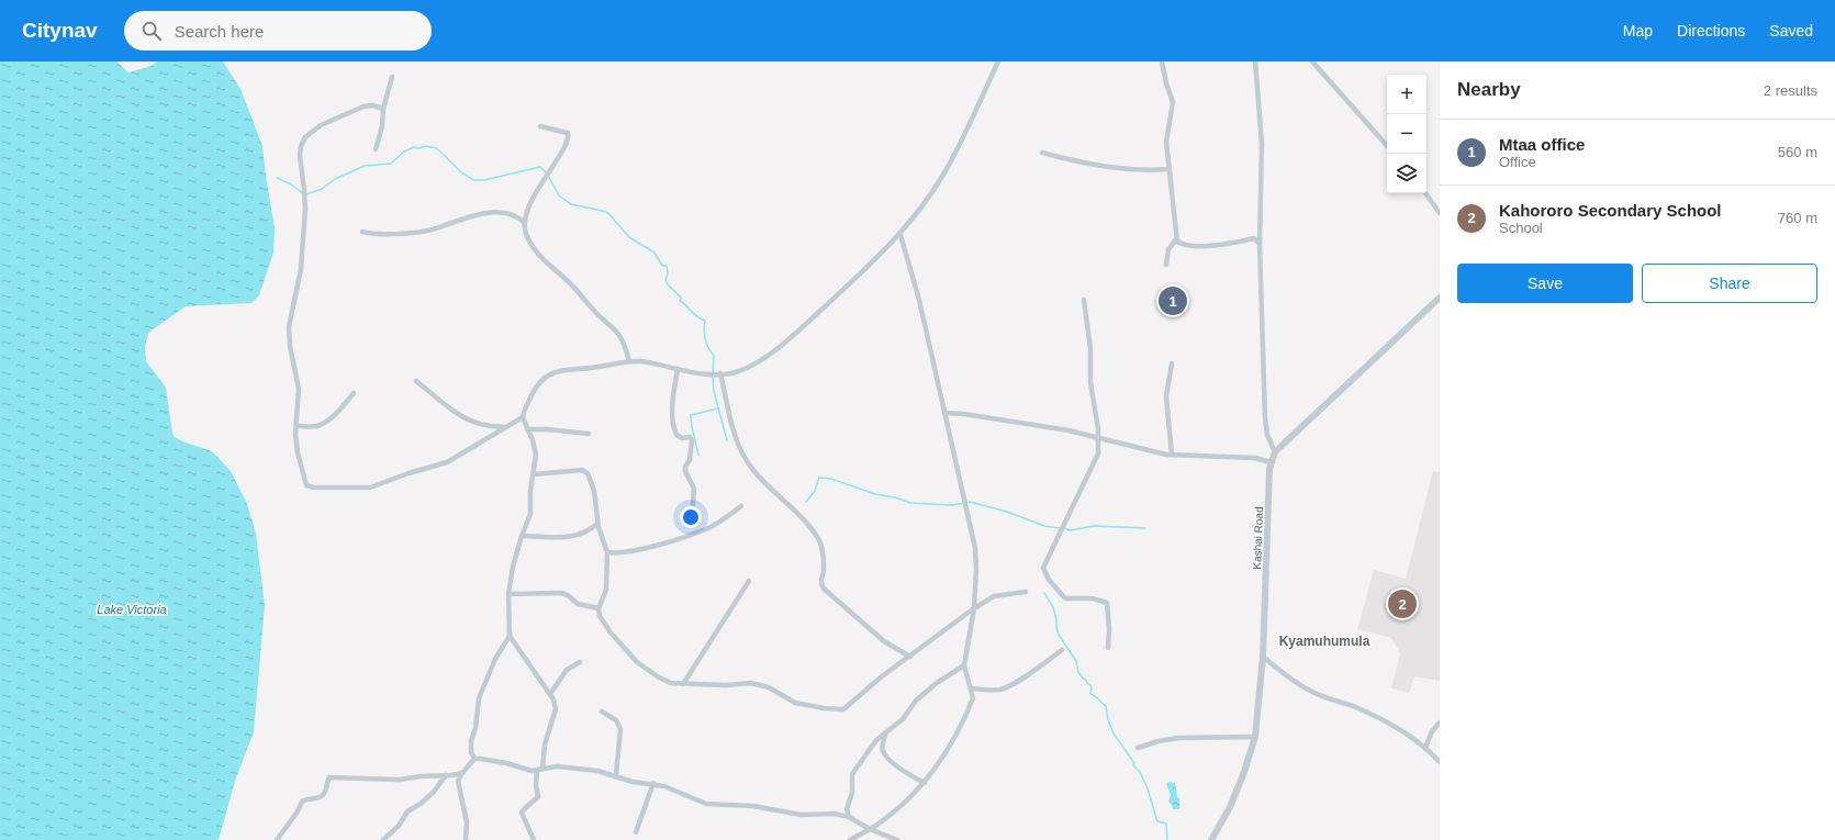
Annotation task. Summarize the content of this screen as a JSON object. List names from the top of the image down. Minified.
{"streets":{"street":["Kashai Road"]},"districts":["Kyamuhumula"],"water":["Lake Victoria"],"page":{"header":"Citynav","search":"Search here","nav":["Map","Directions","Saved"],"heading":["Nearby","2 results"],"map_buttons":["+","−"],"list":[{"mark":"1","name":"Mtaa office","note":"Office","value":"560 m"},{"mark":"2","name":"Kahororo Secondary School","note":"School","value":"760 m"}],"buttons":["Save","Share"],"pins":["1","2"]}}
